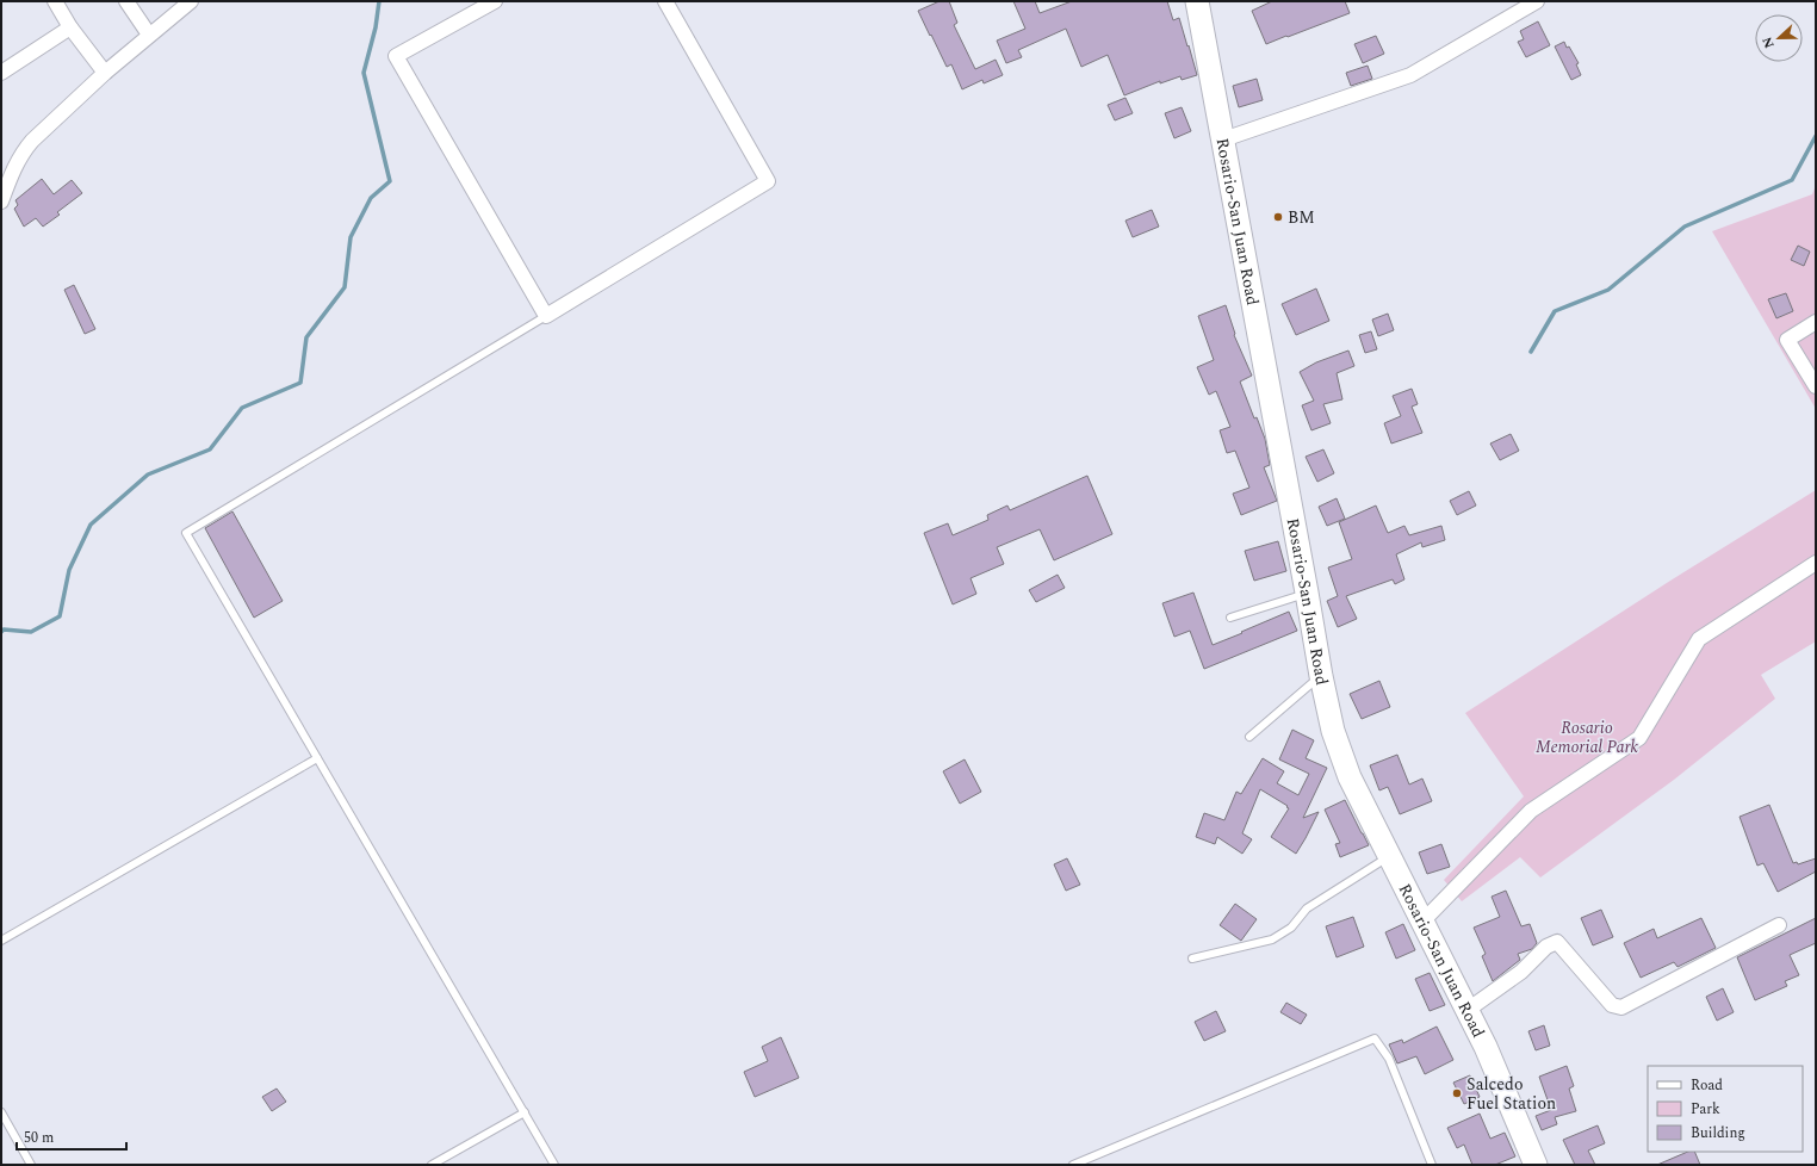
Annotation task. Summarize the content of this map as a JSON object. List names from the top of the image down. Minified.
{"streets":{"main road":["Rosario-San Juan Road"]},"parks":["Rosario Memorial Park"],"places":["BM","Salcedo Fuel Station"],"legend":["Road","Park","Building"],"scale_bar":"50 m","north":"left"}
